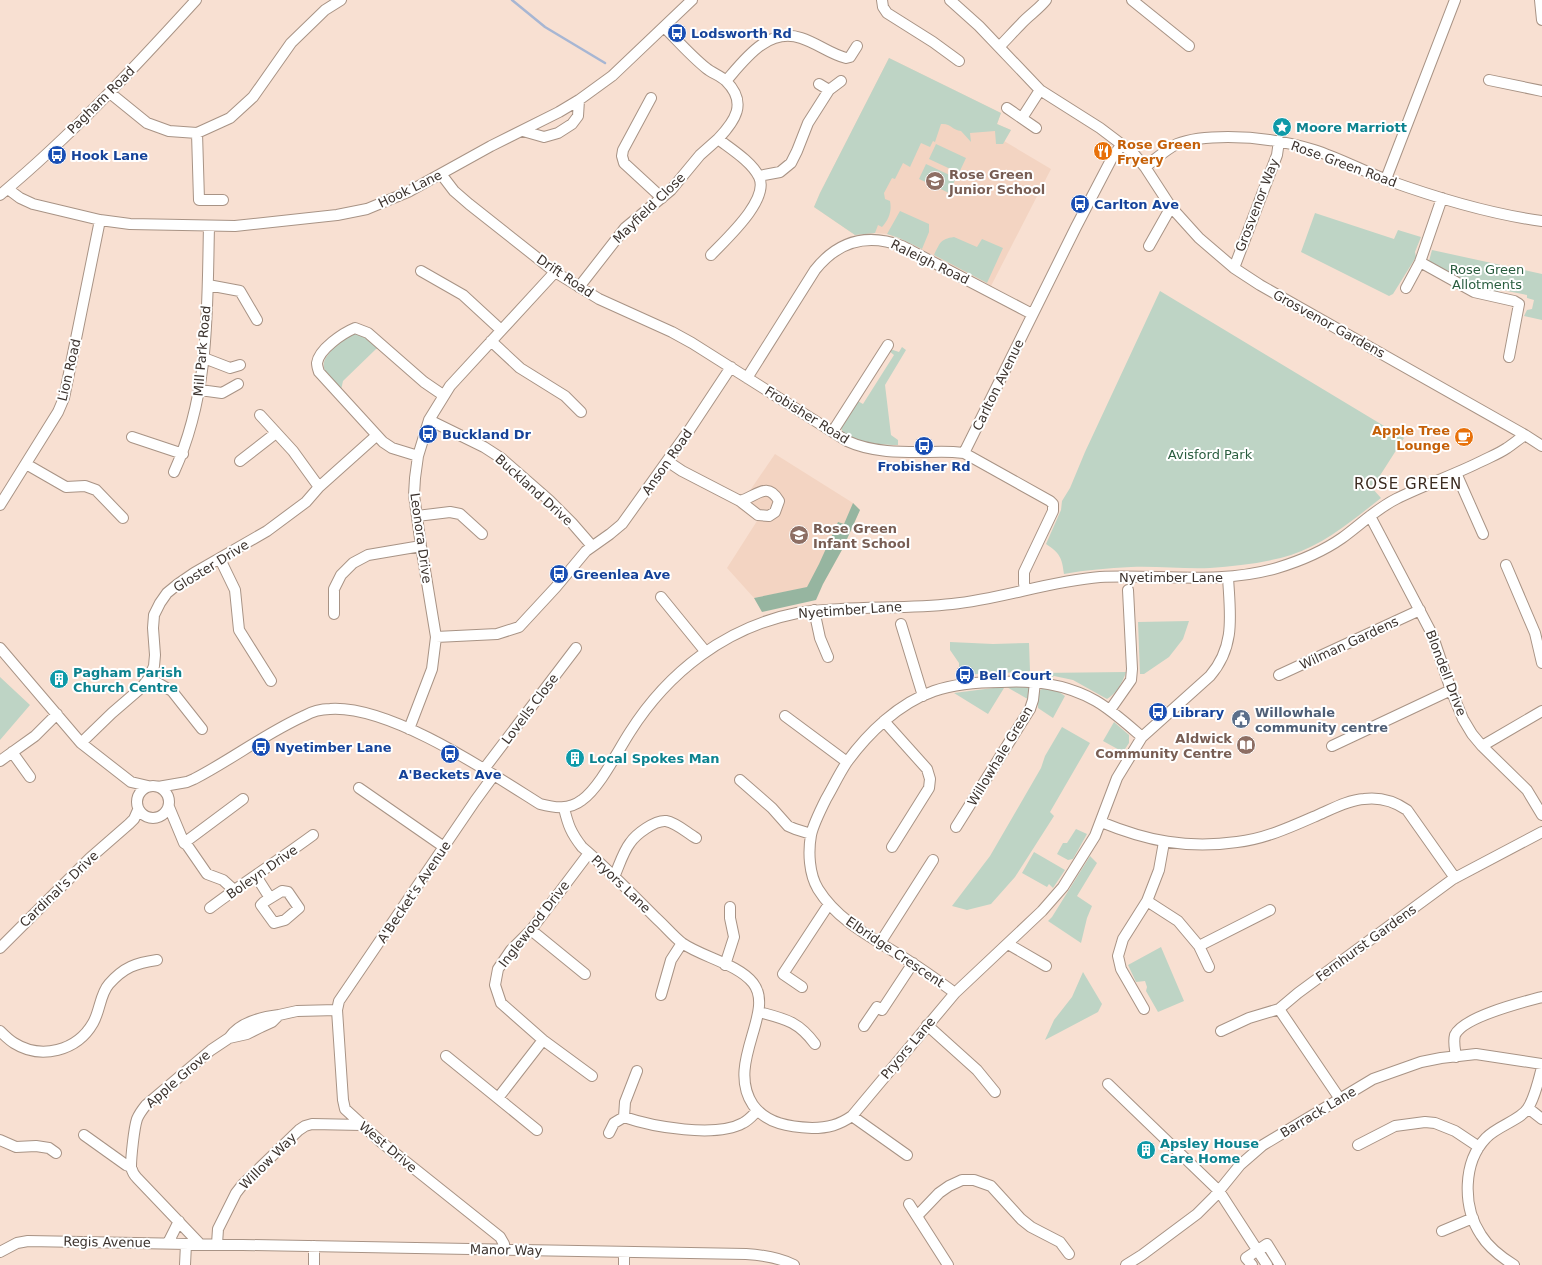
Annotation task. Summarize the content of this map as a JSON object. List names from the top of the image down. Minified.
{"streets":{"street":["Pagham Road","Rose Green Road","Hook Lane","Grosvenor Way","Mayfield Close","Raleigh Road","Drift Road","Grosvenor Gardens","Mill Park Road","Lion Road","Carlton Avenue","Frobisher Road","Anson Road","Buckland Drive","Leonora Drive","Gloster Drive","Nyetimber Lane","Wilman Gardens","Blondell Drive","Lovells Close","Willowhale Green","Boleyn Drive","Pryors Lane","Cardinal's Drive","A'Becket's Avenue","Inglewood Drive","Fernhurst Gardens","Elbridge Crescent","Apple Grove","Barrack Lane","West Drive","Willow Way","Regis Avenue","Manor Way"]},"crossings":[["Pagham Road","Hook Lane"],["Rose Green Road","Grosvenor Way"],["Rose Green Road","Grosvenor Gardens"],["Hook Lane","Drift Road"],["Hook Lane","Mill Park Road"],["Hook Lane","Lion Road"],["Grosvenor Way","Grosvenor Gardens"],["Mayfield Close","Drift Road"],["Raleigh Road","Carlton Avenue"],["Raleigh Road","Frobisher Road"],["Drift Road","Frobisher Road"],["Drift Road","Leonora Drive"],["Grosvenor Gardens","Nyetimber Lane"],["Carlton Avenue","Frobisher Road"],["Frobisher Road","Anson Road"],["Anson Road","Buckland Drive"],["Anson Road","Leonora Drive"],["Buckland Drive","Leonora Drive"],["Nyetimber Lane","Blondell Drive"],["Nyetimber Lane","Pryors Lane"],["Wilman Gardens","Blondell Drive"],["Willowhale Green","Elbridge Crescent"],["Pryors Lane","Inglewood Drive"],["Pryors Lane","Elbridge Crescent"],["A'Becket's Avenue","Apple Grove"],["West Drive","Willow Way"],["West Drive","Manor Way"],["Willow Way","Regis Avenue"],["Willow Way","Manor Way"],["Regis Avenue","Manor Way"]],"districts":["ROSE GREEN"],"parks":["Rose Green Allotments","Avisford Park"],"places":{"bus stop":["Lodsworth Rd","Hook Lane","Carlton Ave","Buckland Dr","Frobisher Rd","Greenlea Ave","Bell Court","Library","Nyetimber Lane","A'Beckets Ave"],"place":["Moore Marriott"],"restaurant":["Rose Green Fryery"],"school or university":["Rose Green Junior School","Rose Green Infant School"],"cafe":["Apple Tree Lounge"],"building":["Pagham Parish Church Centre","Local Spokes Man","Apsley House Care Home"],"public building":["Willowhale community centre"],"library":["Aldwick Community Centre"]}}
